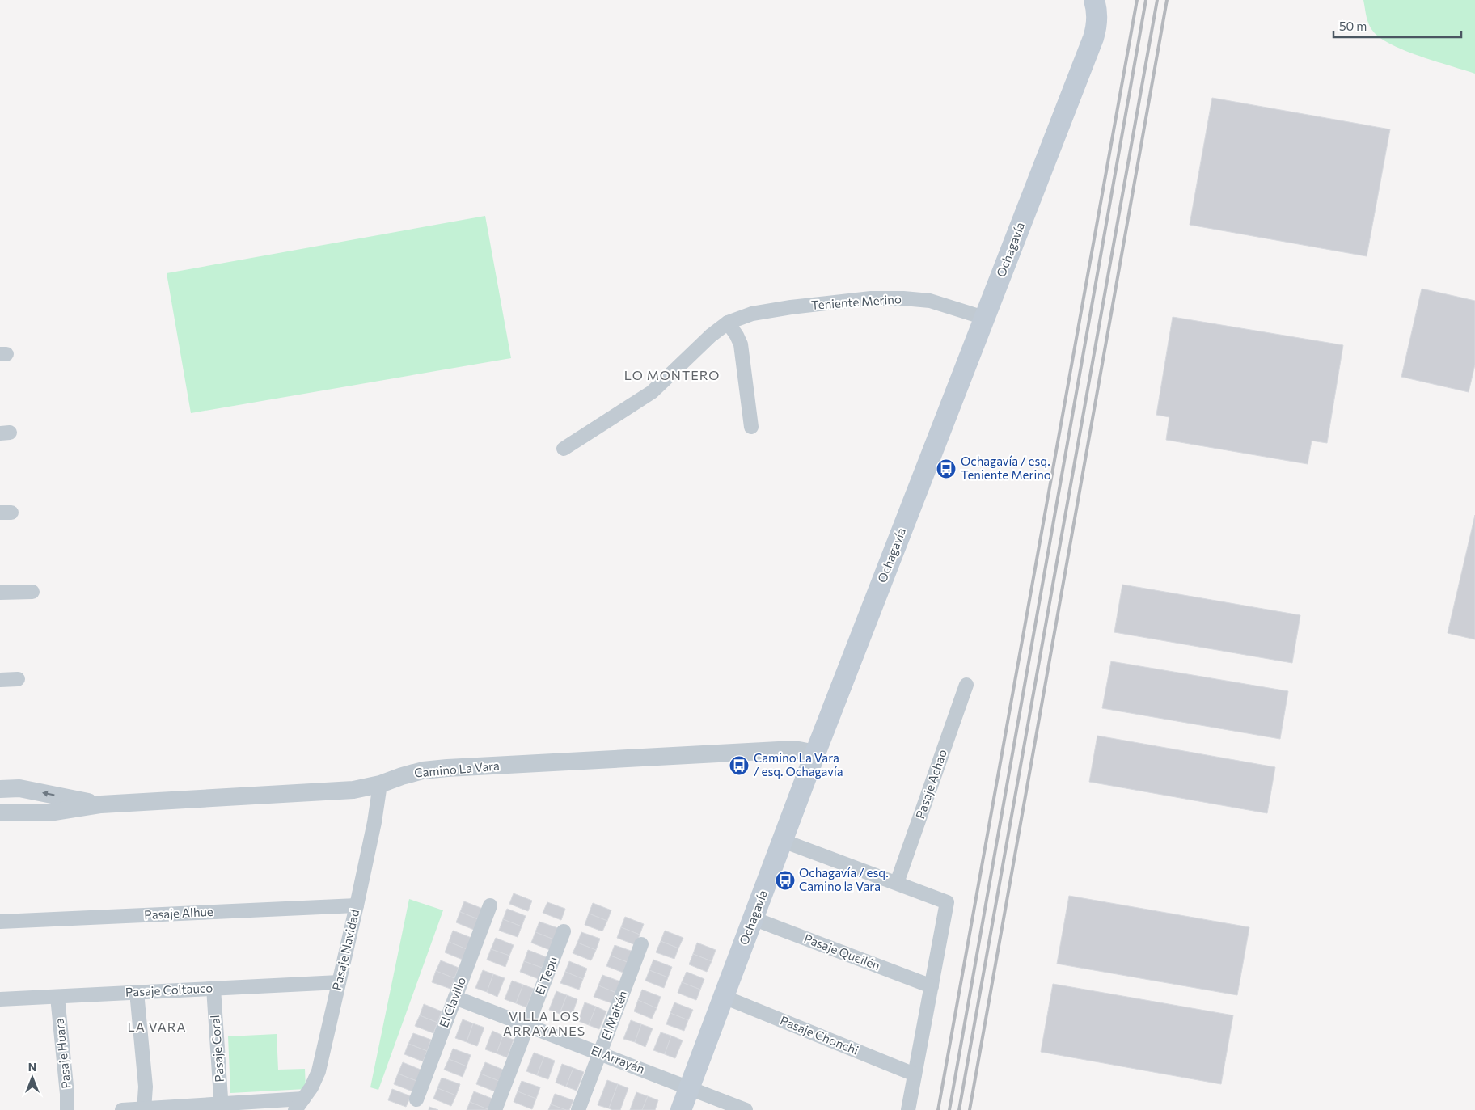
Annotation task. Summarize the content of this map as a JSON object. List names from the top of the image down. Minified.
{"streets":{"main road":["Ochagavía"],"street":["Teniente Merino","Camino La Vara","Pasaje Achao","Pasaje Alhue","Pasaje Navidad","Pasaje Queilén","El Tepu","Pasaje Coltauco","El Clavillo","El Maitén","Pasaje Chonchi","Pasaje Coral","Pasaje Huara","El Arrayán"]},"crossings":[["Ochagavía","Teniente Merino"],["Ochagavía","Camino La Vara"],["Ochagavía","Pasaje Queilén"],["Ochagavía","Pasaje Chonchi"],["Ochagavía","El Arrayán"],["Camino La Vara","Pasaje Navidad"],["Pasaje Alhue","Pasaje Navidad"],["Pasaje Navidad","Pasaje Coltauco"],["El Tepu","El Arrayán"],["Pasaje Coltauco","Pasaje Coral"],["Pasaje Coltauco","Pasaje Huara"],["El Clavillo","El Arrayán"],["El Maitén","El Arrayán"]],"districts":["LO MONTERO","VILLA LOS ARRAYANES","LA VARA"],"places":{"bus stop":["Ochagavía / esq. Teniente Merino","Camino La Vara / esq. Ochagavía","Ochagavía / esq. Camino la Vara"]},"scale_bar":"50 m","north":"top"}
